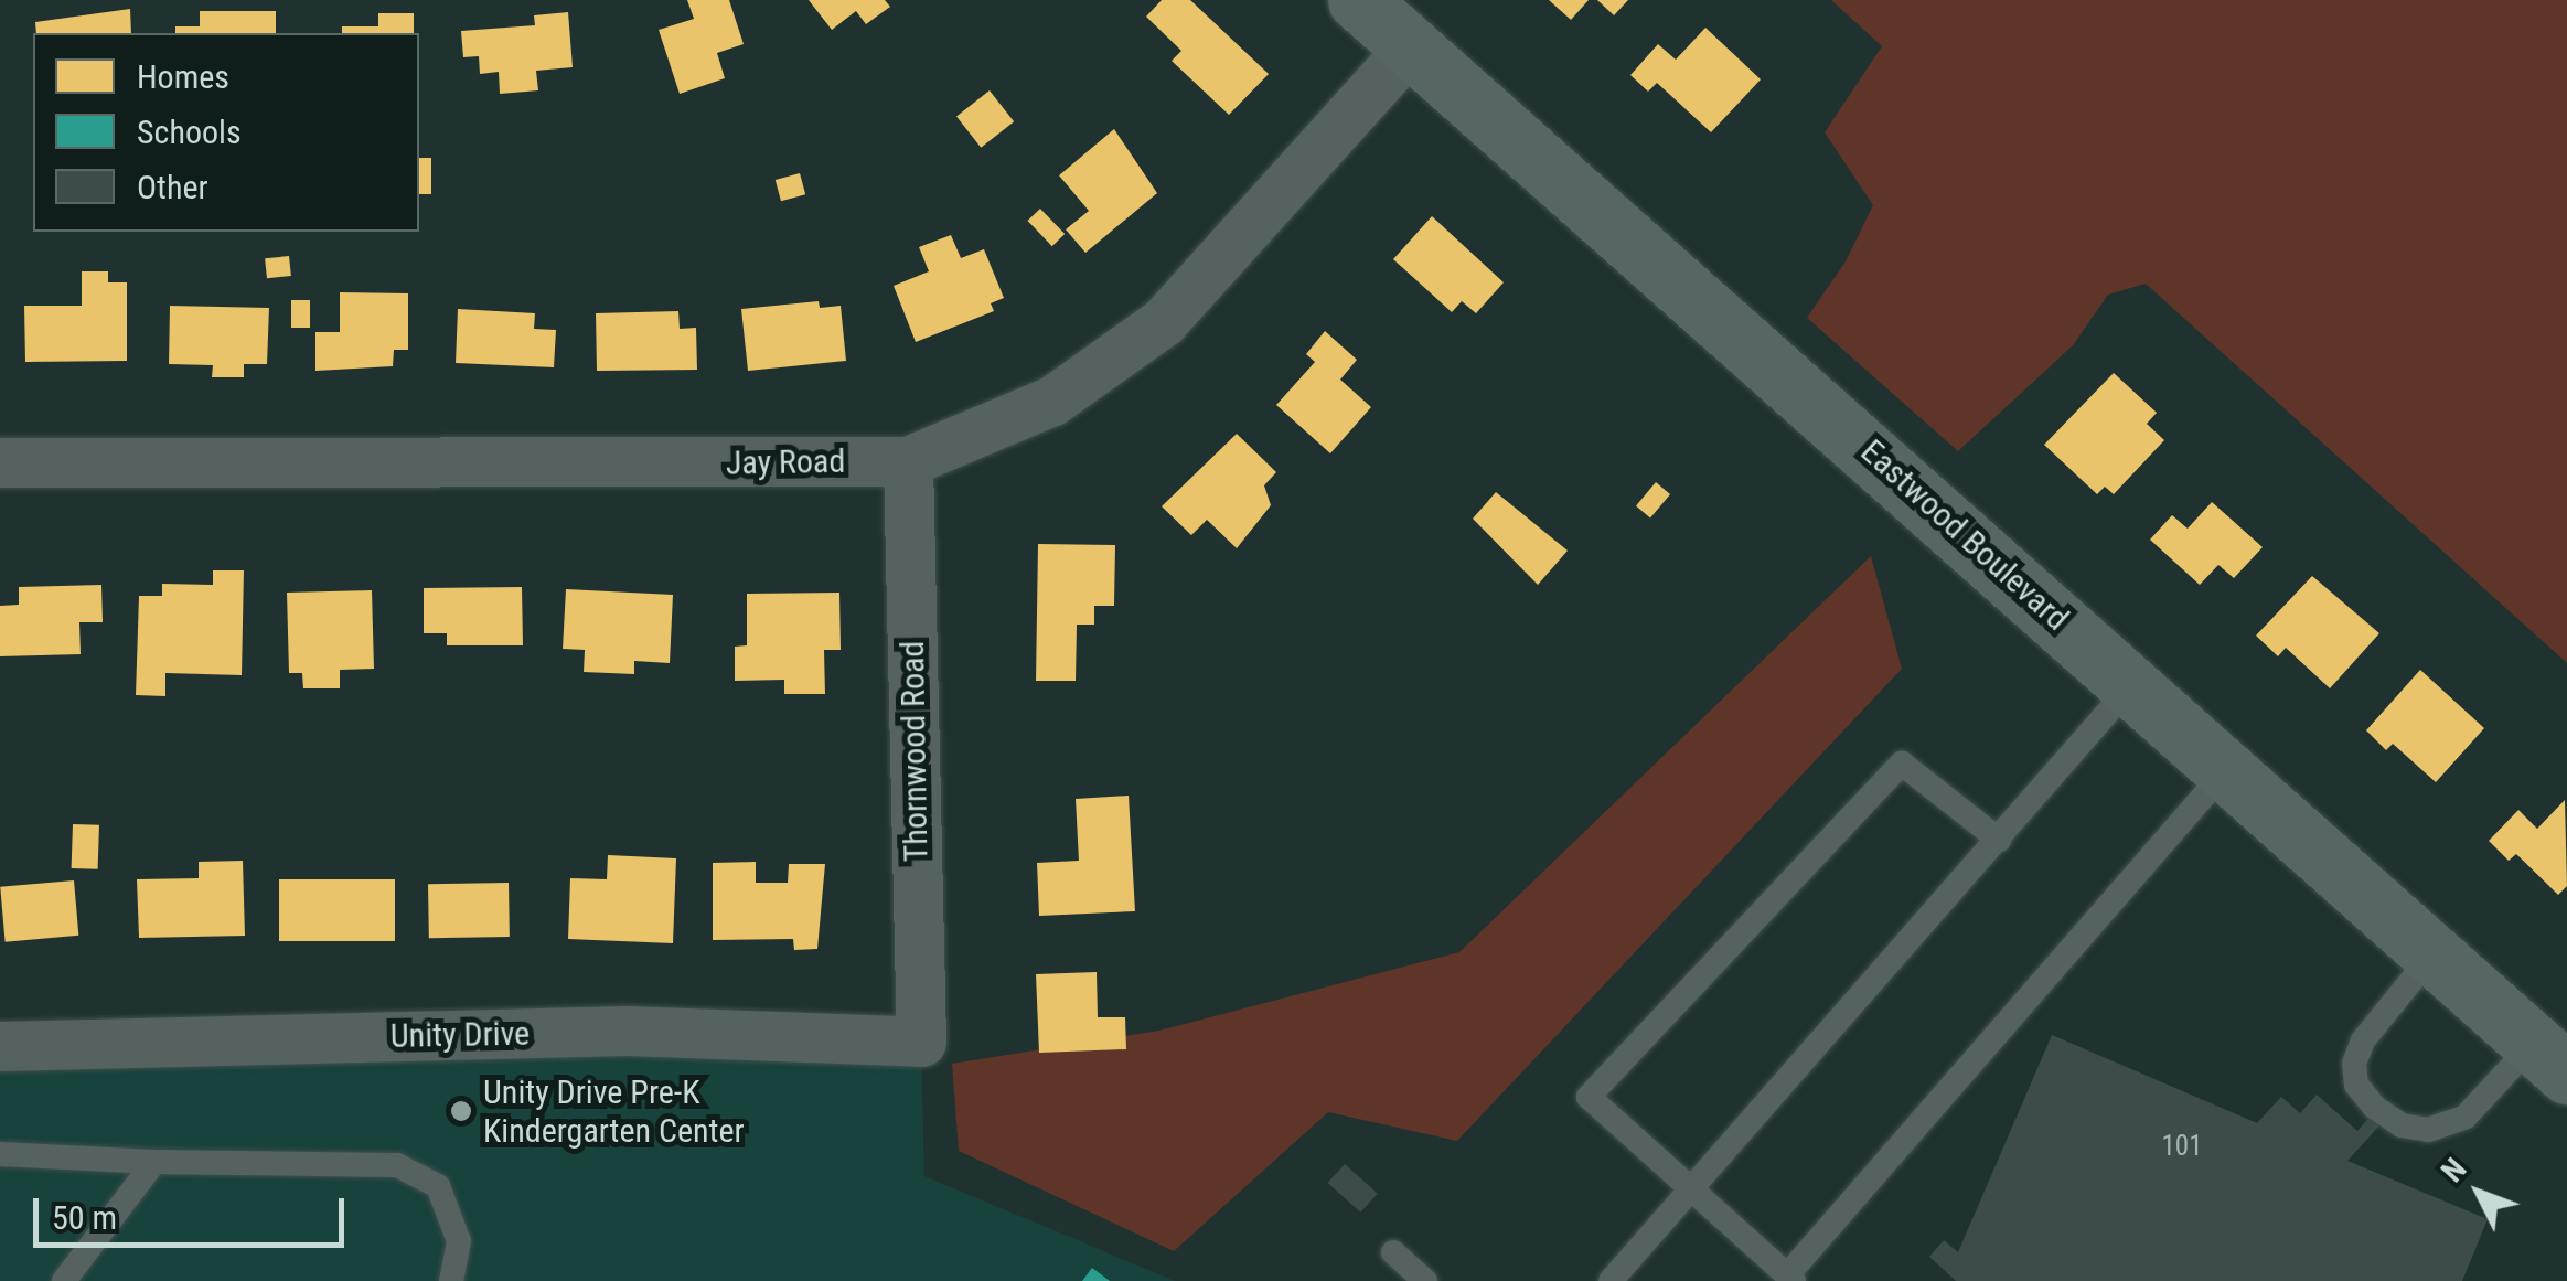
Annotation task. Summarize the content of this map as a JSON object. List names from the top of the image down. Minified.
{"streets":{"street":["Jay Road","Eastwood Boulevard","Thornwood Road","Unity Drive"]},"crossings":[["Jay Road","Eastwood Boulevard"],["Jay Road","Thornwood Road"],["Thornwood Road","Unity Drive"]],"places":["Unity Drive Pre-K Kindergarten Center"],"house_numbers":["101"],"legend":["Homes","Schools","Other"],"scale_bar":"50 m","north":"top left"}
